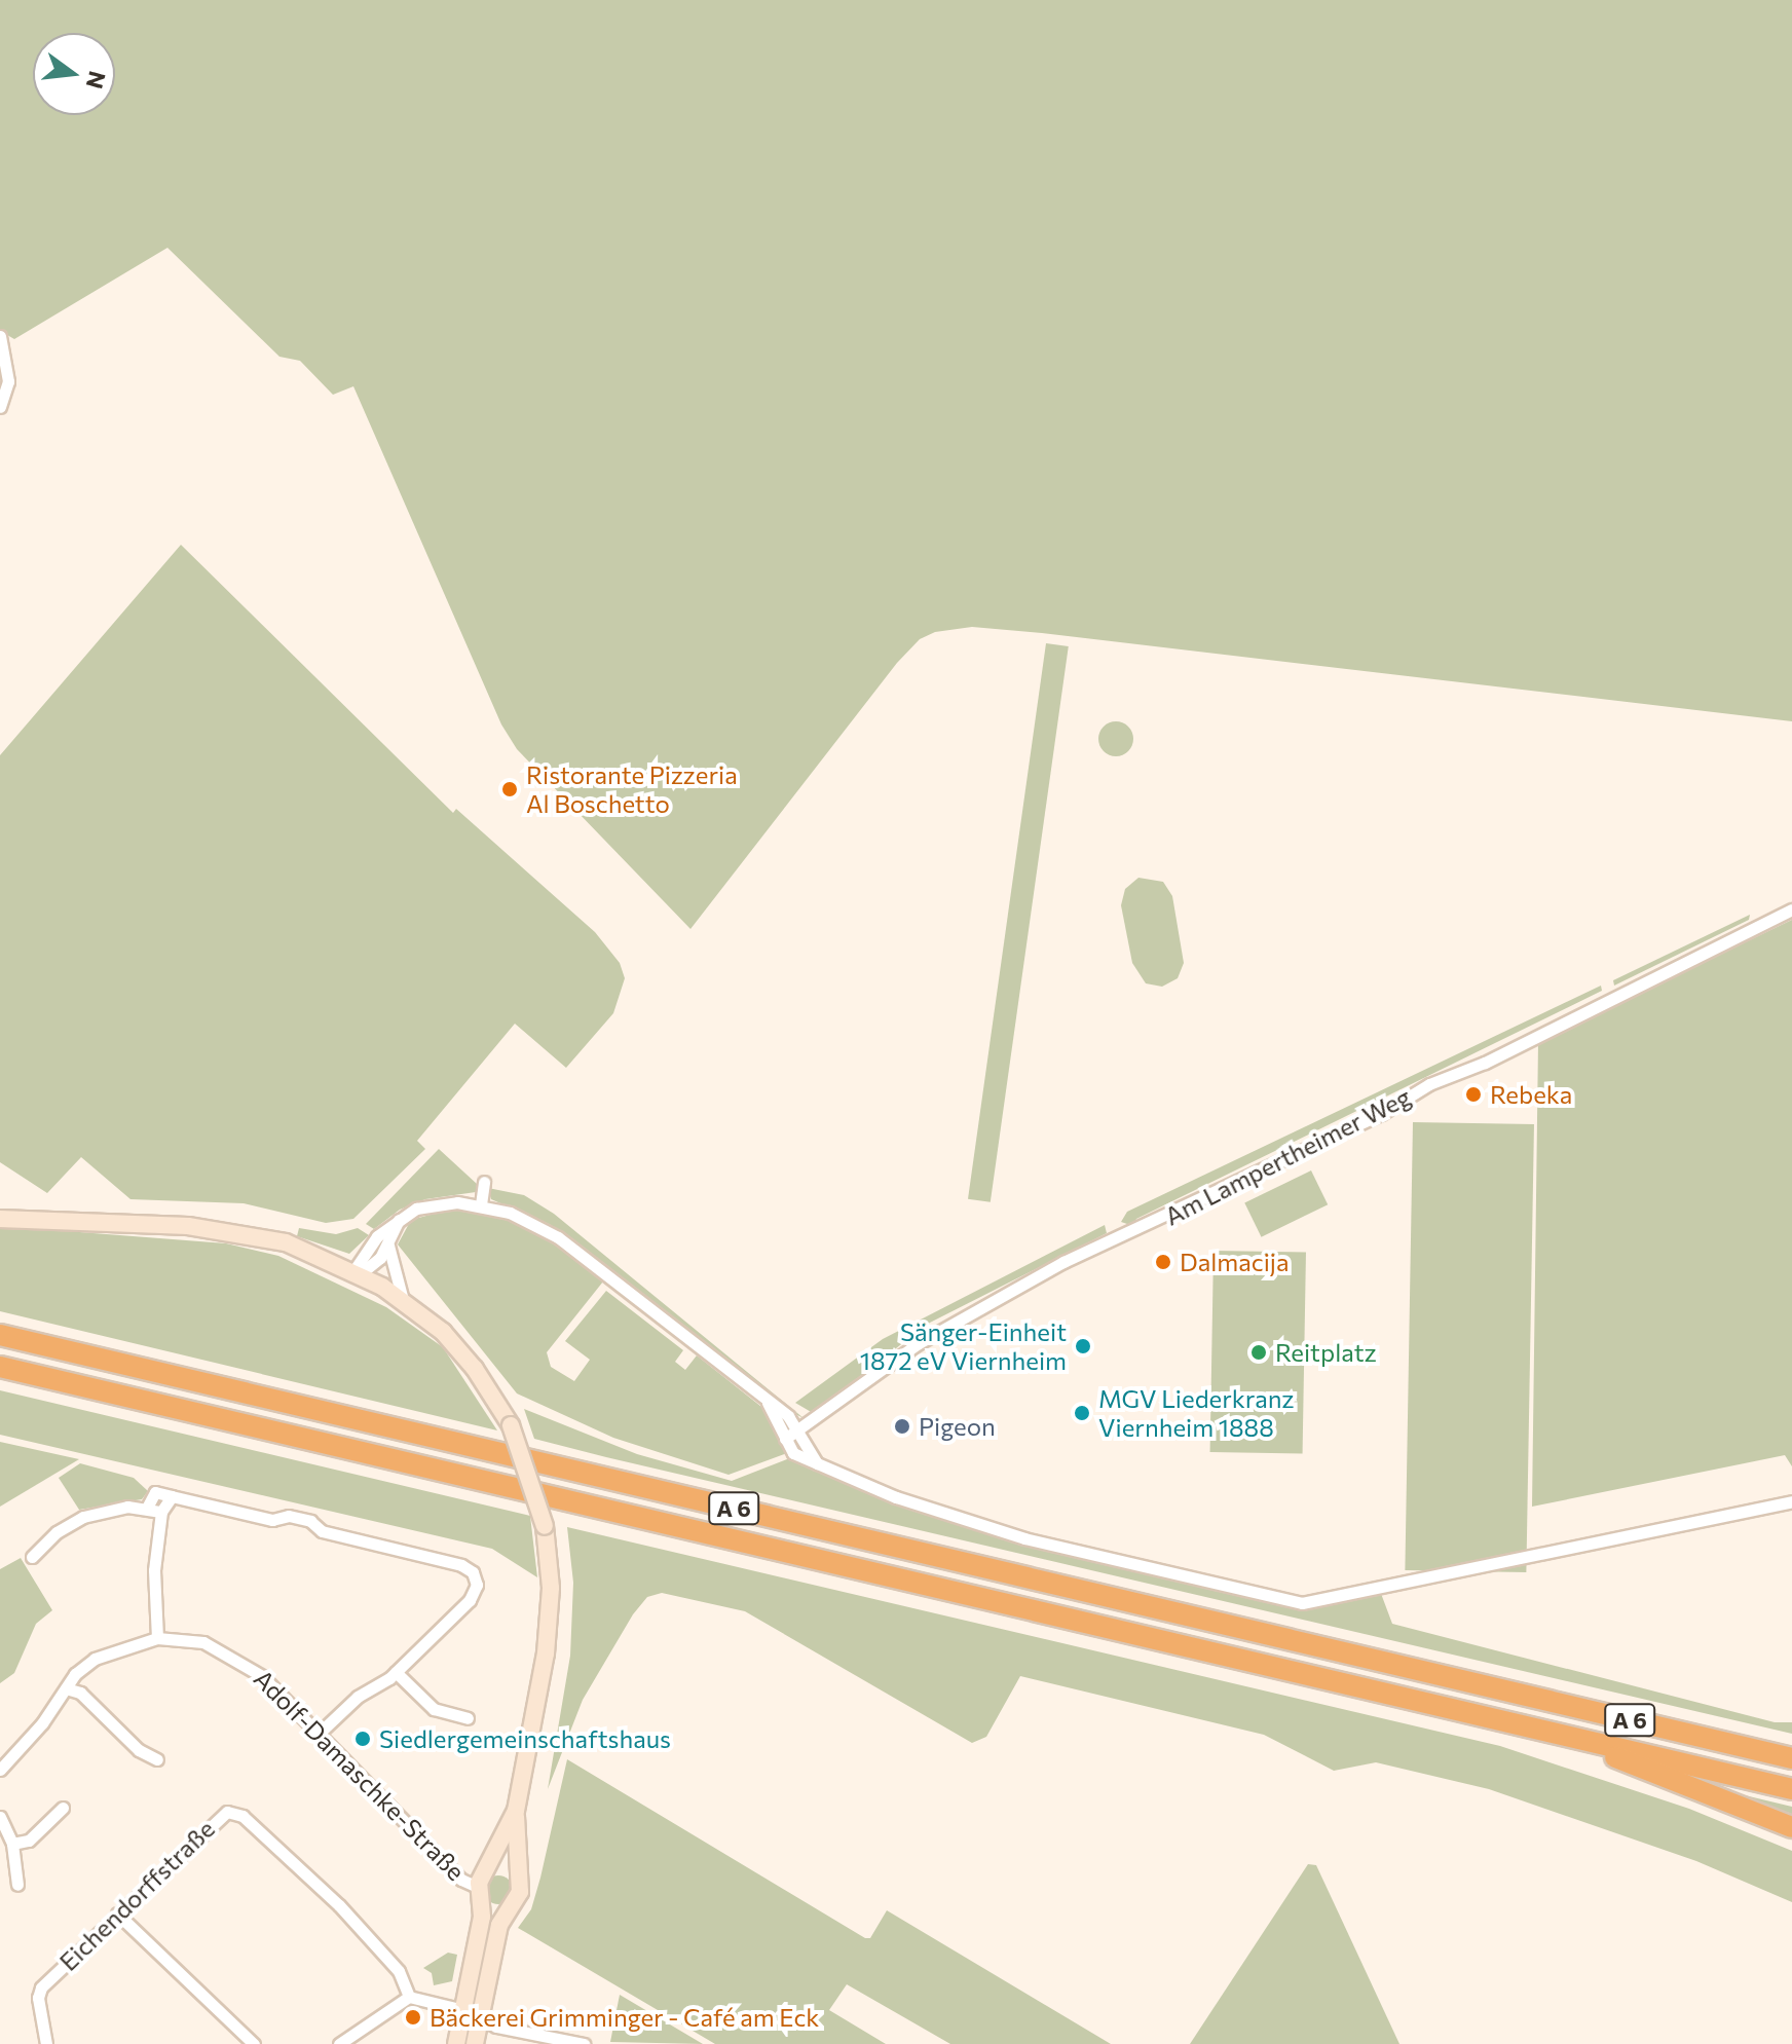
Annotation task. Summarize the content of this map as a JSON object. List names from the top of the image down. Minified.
{"streets":{"highway":["A 6"],"street":["Am Lampertheimer Weg","Adolf-Damaschke-Straße","Eichendorffstraße"]},"places":["Ristorante Pizzeria Al Boschetto","Rebeka","Dalmacija","Sänger-Einheit 1872 eV Viernheim","Reitplatz","MGV Liederkranz Viernheim 1888","Pigeon","Siedlergemeinschaftshaus","Bäckerei Grimminger - Café am Eck"],"north":"right"}
